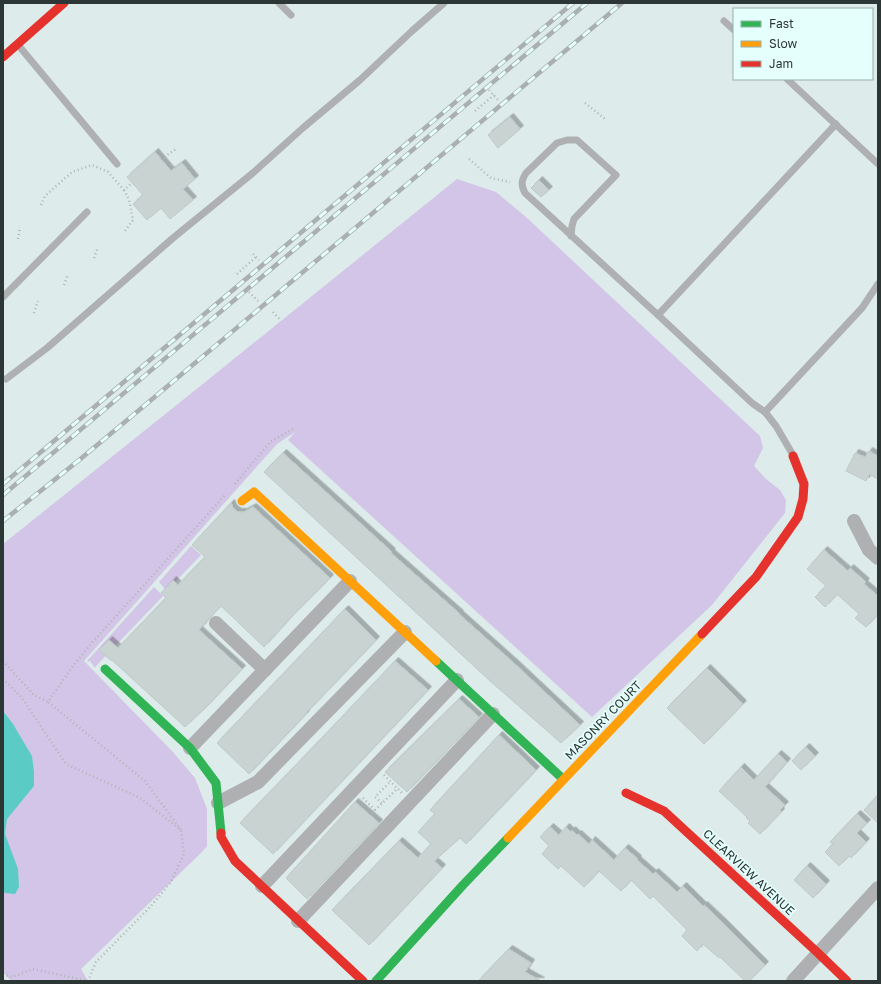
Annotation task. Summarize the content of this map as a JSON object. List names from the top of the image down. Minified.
{"streets":{"street":["MASONRY COURT","CLEARVIEW AVENUE"]},"legend":["Fast","Slow","Jam"]}
